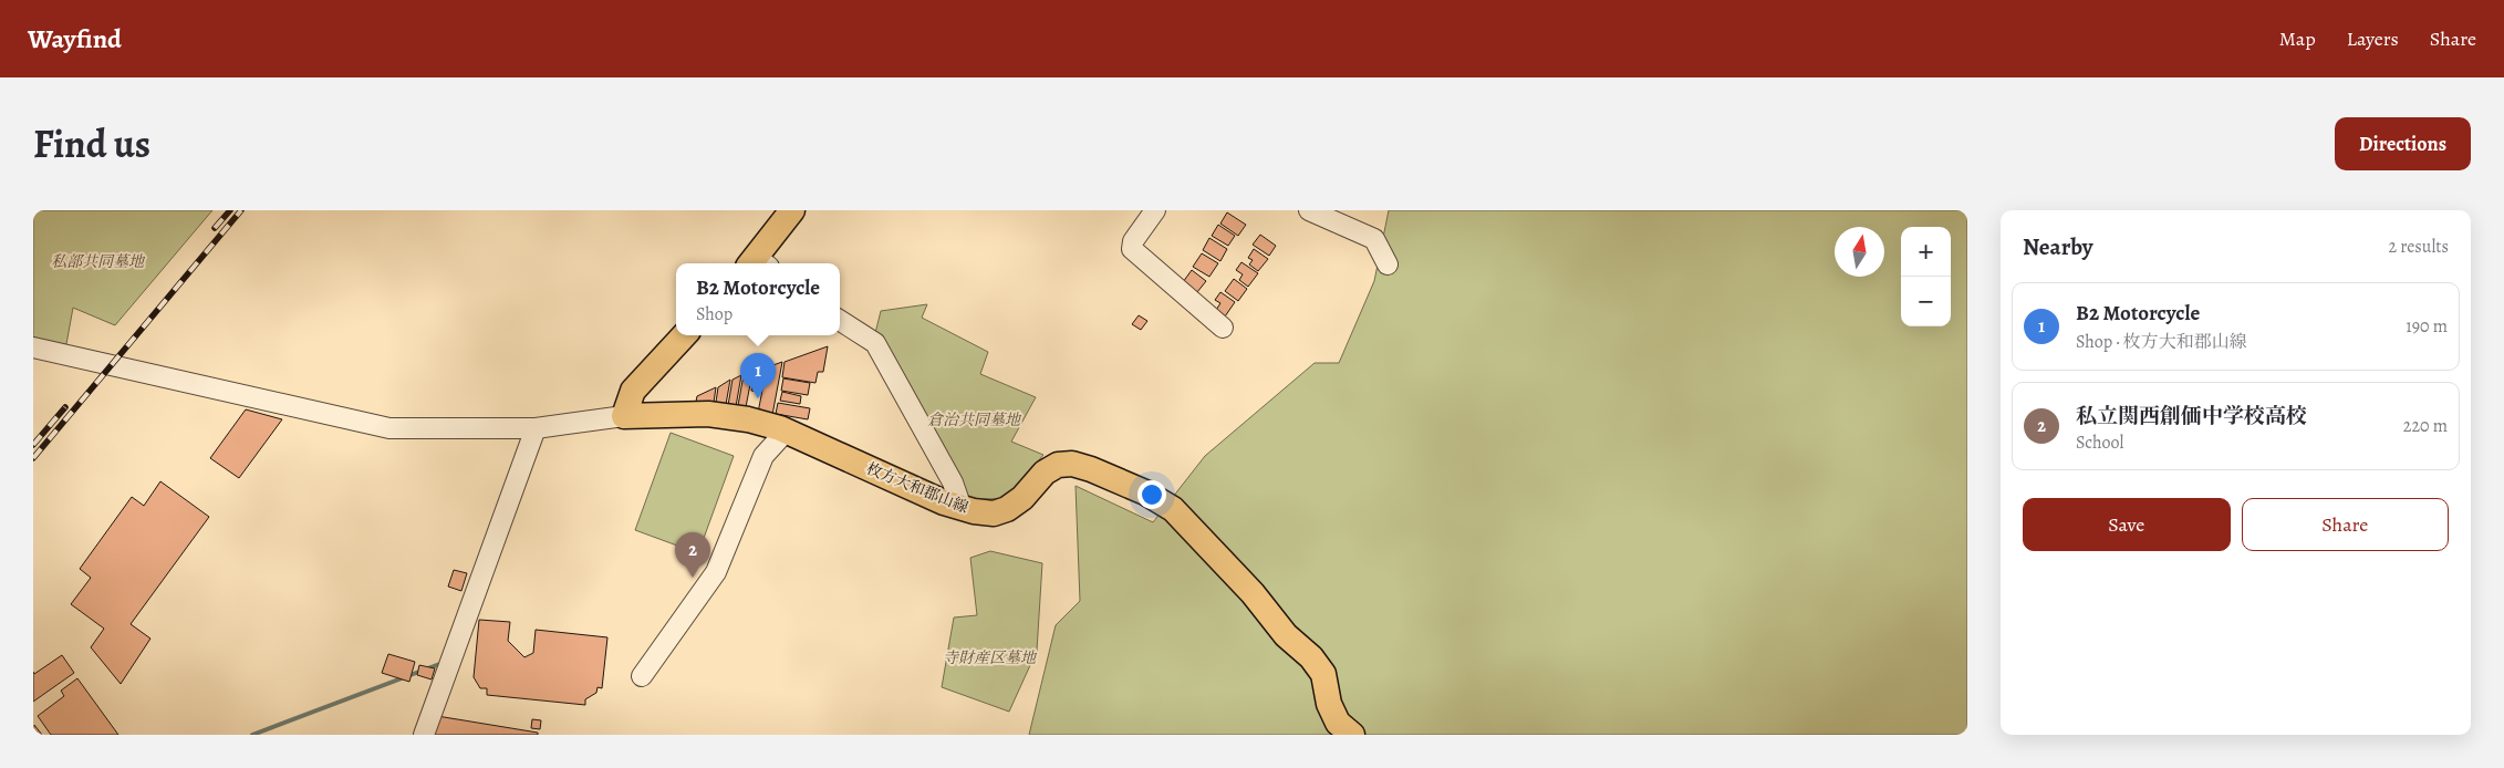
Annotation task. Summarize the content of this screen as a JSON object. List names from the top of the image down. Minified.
{"streets":{"main road":["枚方大和郡山線"]},"parks":["私部共同墓地","倉治共同墓地","寺財産区墓地"],"north":"top","page":{"header":"Wayfind","nav":["Map","Layers","Share"],"title":"Find us","buttons":["Directions",["Save","Share"]],"heading":["Nearby","2 results"],"map_buttons":["+","−"],"popup":["B2 Motorcycle","Shop"],"list":[{"mark":"1","name":"B2 Motorcycle","note":"Shop · 枚方大和郡山線","value":"190 m"},{"mark":"2","name":"私立関西創価中学校高校","note":"School","value":"220 m"}],"pins":["1","2"]}}
